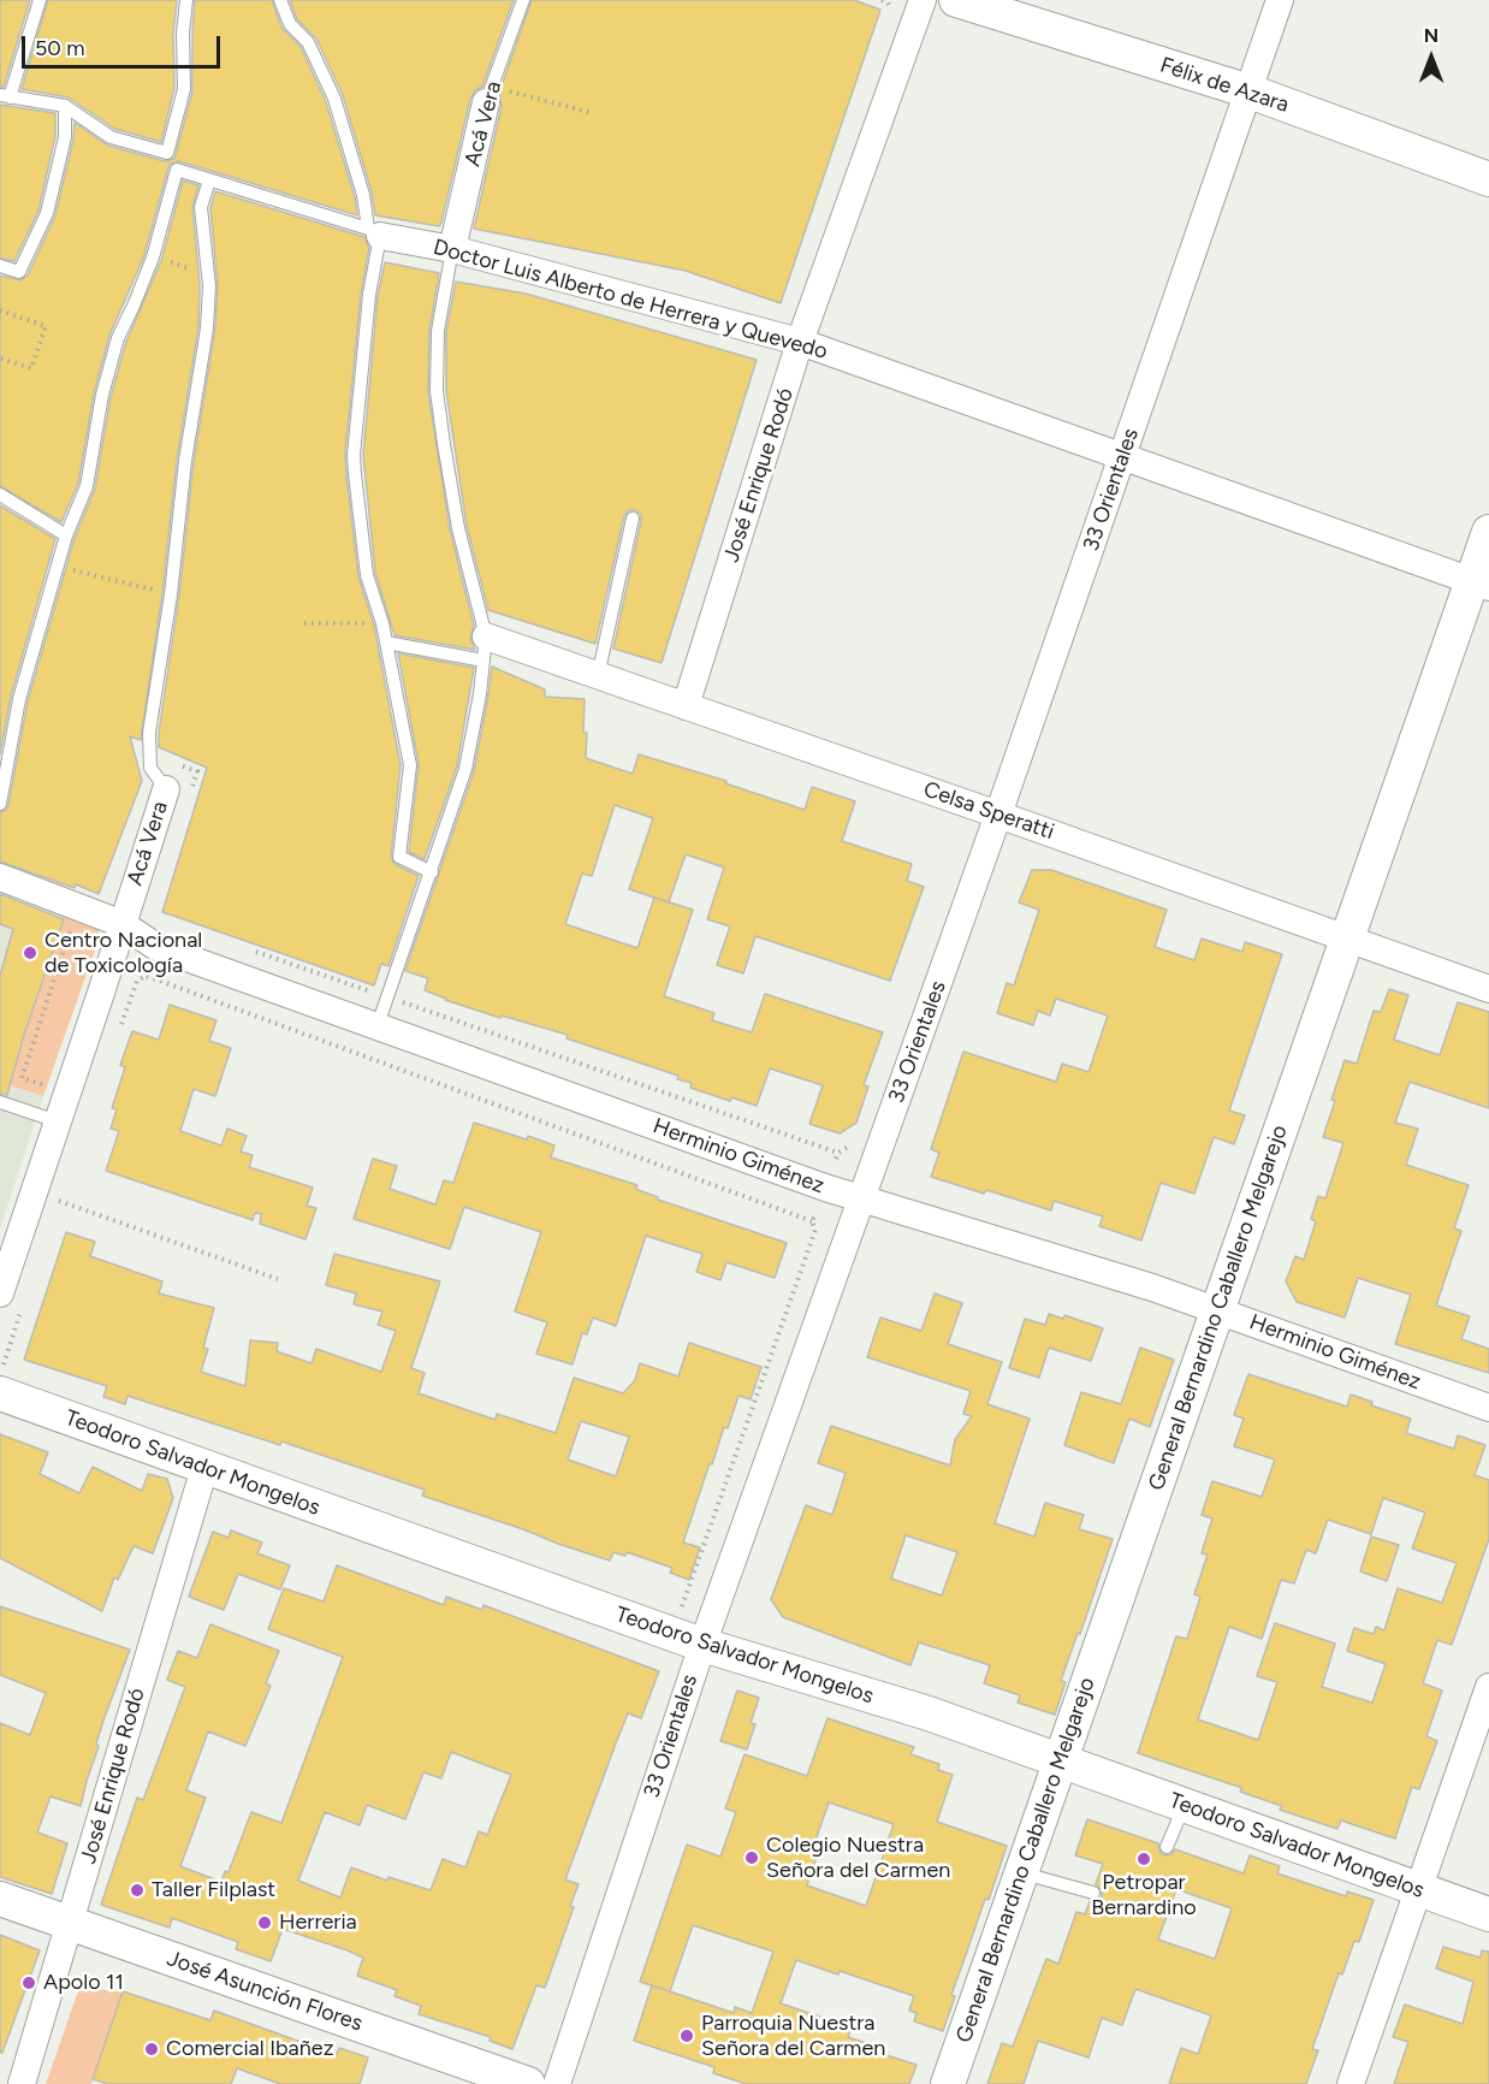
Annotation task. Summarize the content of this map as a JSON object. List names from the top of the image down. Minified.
{"streets":{"street":["Félix de Azara","Acá Vera","Doctor Luis Alberto de Herrera y Quevedo","José Enrique Rodó","33 Orientales","Celsa Speratti","Herminio Giménez","General Bernardino Caballero Melgarejo","Teodoro Salvador Mongelos","José Asunción Flores"]},"crossings":[["Félix de Azara","33 Orientales"],["Acá Vera","Doctor Luis Alberto de Herrera y Quevedo"],["Acá Vera","Herminio Giménez"],["Doctor Luis Alberto de Herrera y Quevedo","José Enrique Rodó"],["Doctor Luis Alberto de Herrera y Quevedo","33 Orientales"],["Doctor Luis Alberto de Herrera y Quevedo","General Bernardino Caballero Melgarejo"],["José Enrique Rodó","Celsa Speratti"],["José Enrique Rodó","Teodoro Salvador Mongelos"],["José Enrique Rodó","José Asunción Flores"],["33 Orientales","Celsa Speratti"],["33 Orientales","Herminio Giménez"],["33 Orientales","Teodoro Salvador Mongelos"],["Celsa Speratti","General Bernardino Caballero Melgarejo"],["Herminio Giménez","General Bernardino Caballero Melgarejo"],["General Bernardino Caballero Melgarejo","Teodoro Salvador Mongelos"]],"places":["Centro Nacional de Toxicología","Colegio Nuestra Señora del Carmen","Petropar Bernardino","Taller Filplast","Herreria","Apolo 11","Parroquia Nuestra Señora del Carmen","Comercial Ibañez"],"scale_bar":"50 m","north":"top"}
